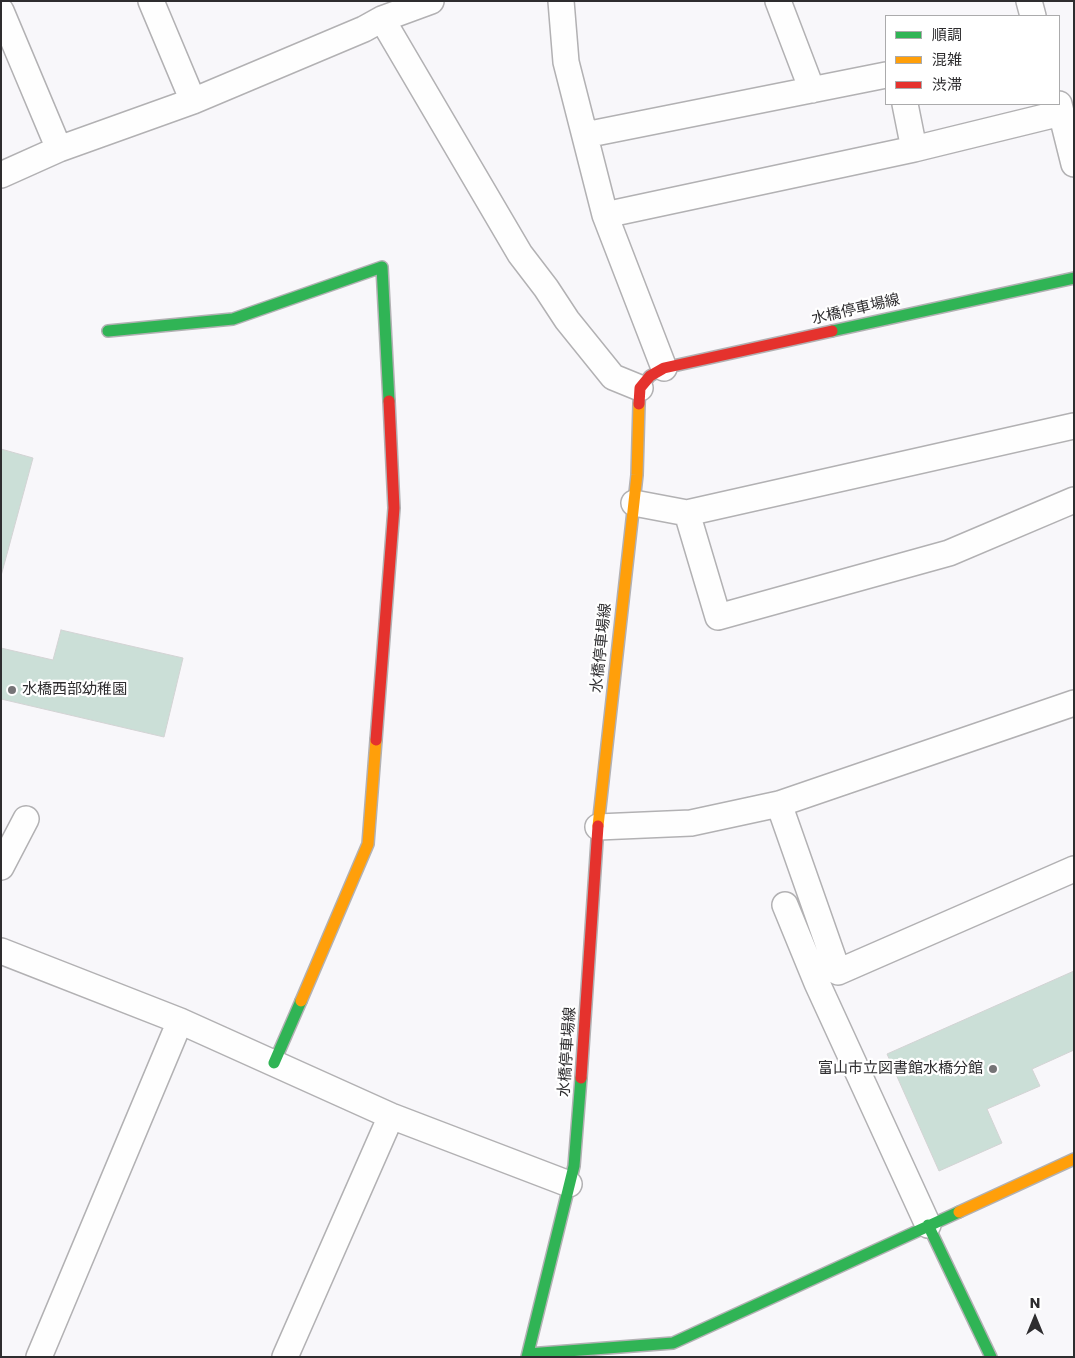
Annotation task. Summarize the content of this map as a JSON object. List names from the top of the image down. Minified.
{"streets":{"street":["水橋停車場線"]},"places":["水橋西部幼稚園","富山市立図書館水橋分館"],"legend":["順調","混雑","渋滞"],"north":"top"}
